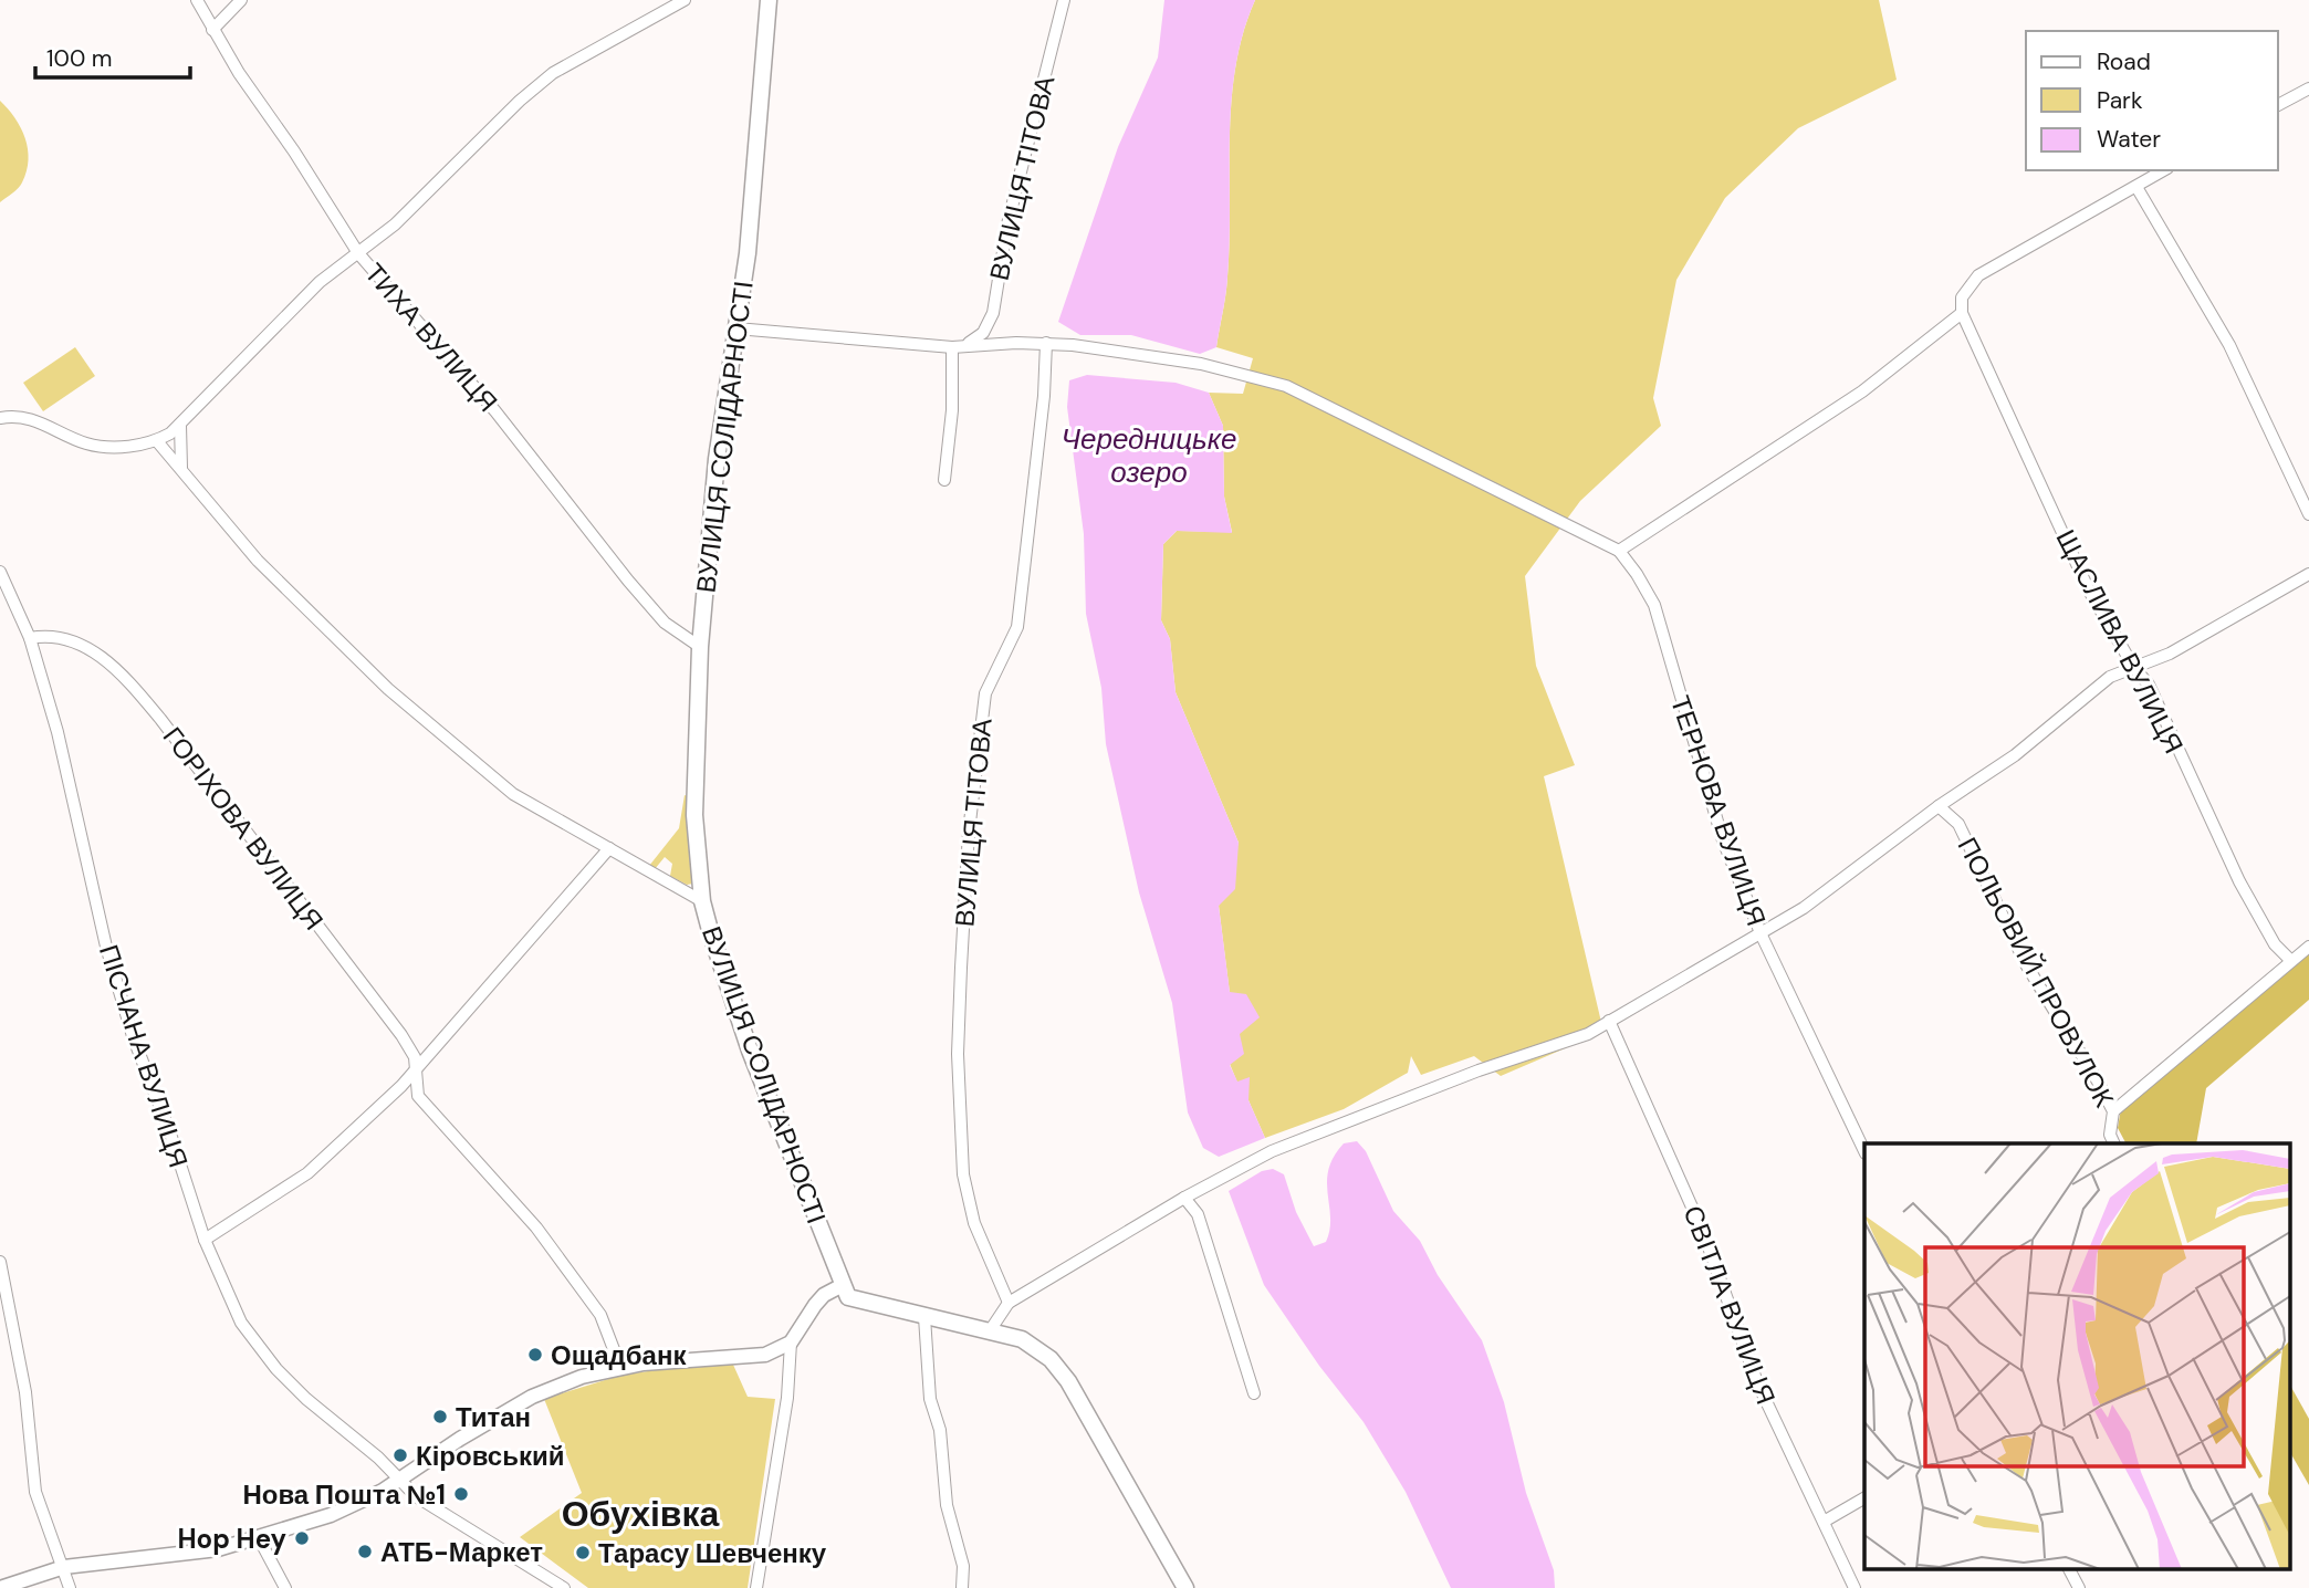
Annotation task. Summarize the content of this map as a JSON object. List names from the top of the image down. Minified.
{"streets":{"main road":["ВУЛИЦЯ СОЛІДАРНОСТІ"],"street":["ВУЛИЦЯ ТІТОВА","ТИХА ВУЛИЦЯ","ЩАСЛИВА ВУЛИЦЯ","ТЕРНОВА ВУЛИЦЯ","ГОРІХОВА ВУЛИЦЯ","ПОЛЬОВИЙ ПРОВУЛОК","ПІСЧАНА ВУЛИЦЯ","СВІТЛА ВУЛИЦЯ"]},"crossings":[["ВУЛИЦЯ ТІТОВА","ПОЛЬОВИЙ ПРОВУЛОК"],["ТИХА ВУЛИЦЯ","ВУЛИЦЯ СОЛІДАРНОСТІ"],["ЩАСЛИВА ВУЛИЦЯ","ПОЛЬОВИЙ ПРОВУЛОК"],["ТЕРНОВА ВУЛИЦЯ","ПОЛЬОВИЙ ПРОВУЛОК"],["ГОРІХОВА ВУЛИЦЯ","ПІСЧАНА ВУЛИЦЯ"],["ПОЛЬОВИЙ ПРОВУЛОК","СВІТЛА ВУЛИЦЯ"]],"districts":["Обухівка"],"water":["Чередницьке озеро"],"places":["Ощадбанк","Титан","Кіровський","Нова Пошта №1","Hop Hey","АТБ-Маркет","Тарасу Шевченку"],"legend":["Road","Park","Water"],"scale_bar":"100 m"}
